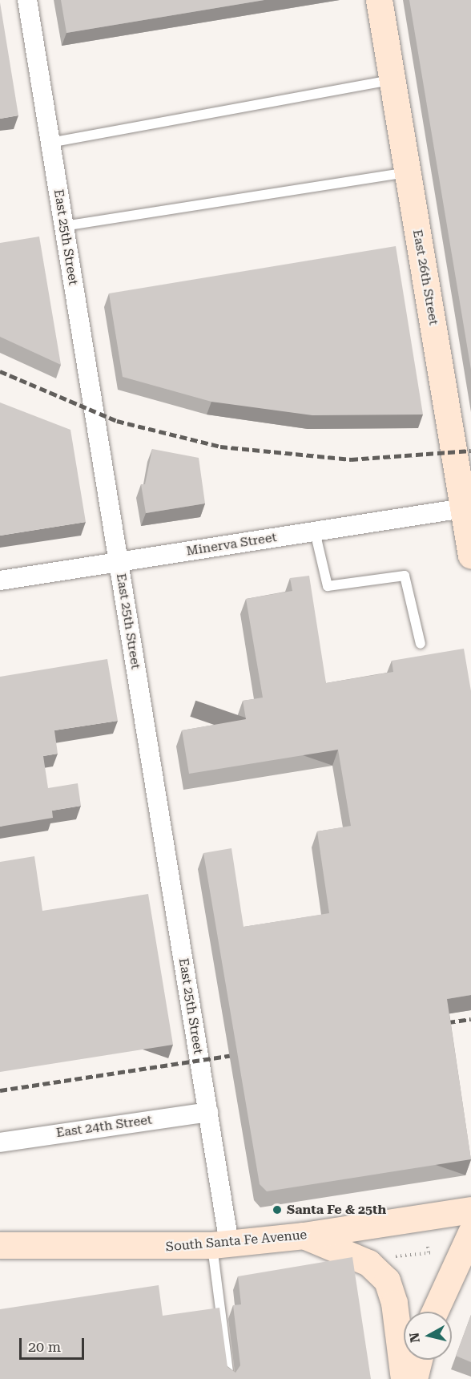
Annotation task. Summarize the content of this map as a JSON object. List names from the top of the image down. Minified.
{"streets":{"street":["East 25th Street","East 26th Street","Minerva Street","East 24th Street","South Santa Fe Avenue"]},"crossings":[["East 25th Street","Minerva Street"],["East 25th Street","East 24th Street"],["East 25th Street","South Santa Fe Avenue"],["East 26th Street","Minerva Street"]],"places":["Santa Fe & 25th"],"scale_bar":"20 m","north":"left"}
